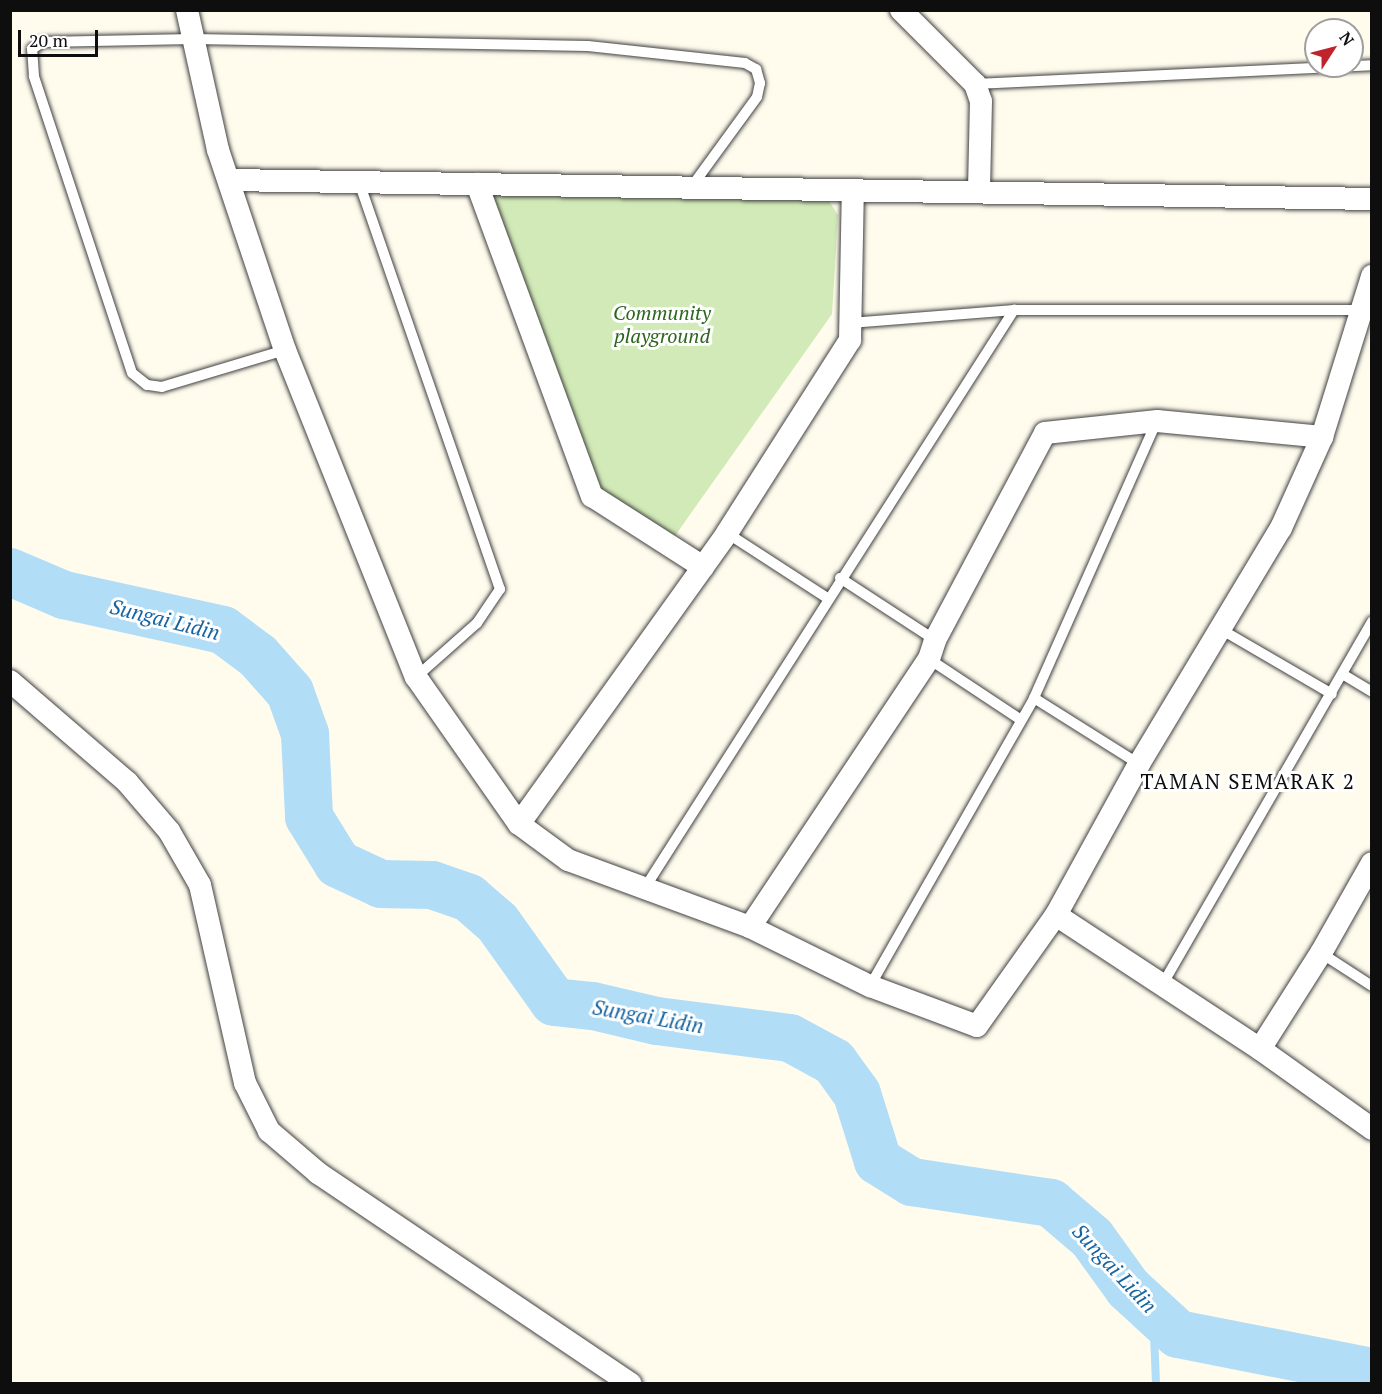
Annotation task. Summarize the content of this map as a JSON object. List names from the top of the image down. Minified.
{"districts":["TAMAN SEMARAK 2"],"water":["Sungai Lidin"],"parks":["Community playground"],"scale_bar":"20 m","north":"top right"}
